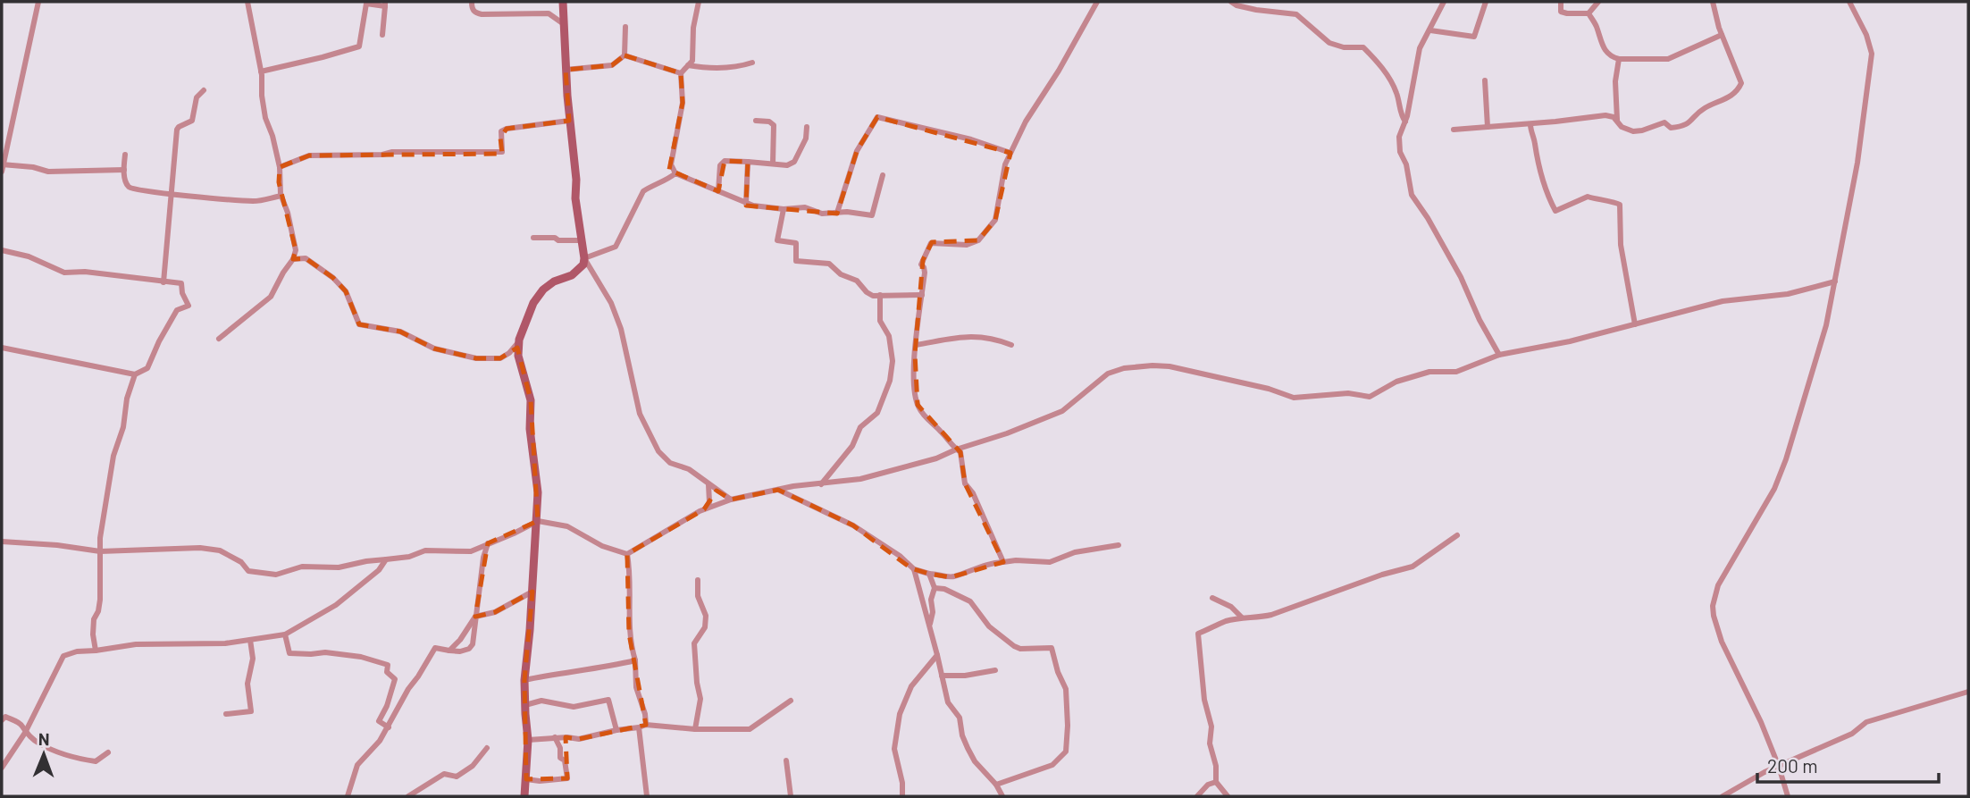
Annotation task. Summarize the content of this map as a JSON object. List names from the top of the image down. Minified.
{"scale_bar":"200 m","north":"top"}
